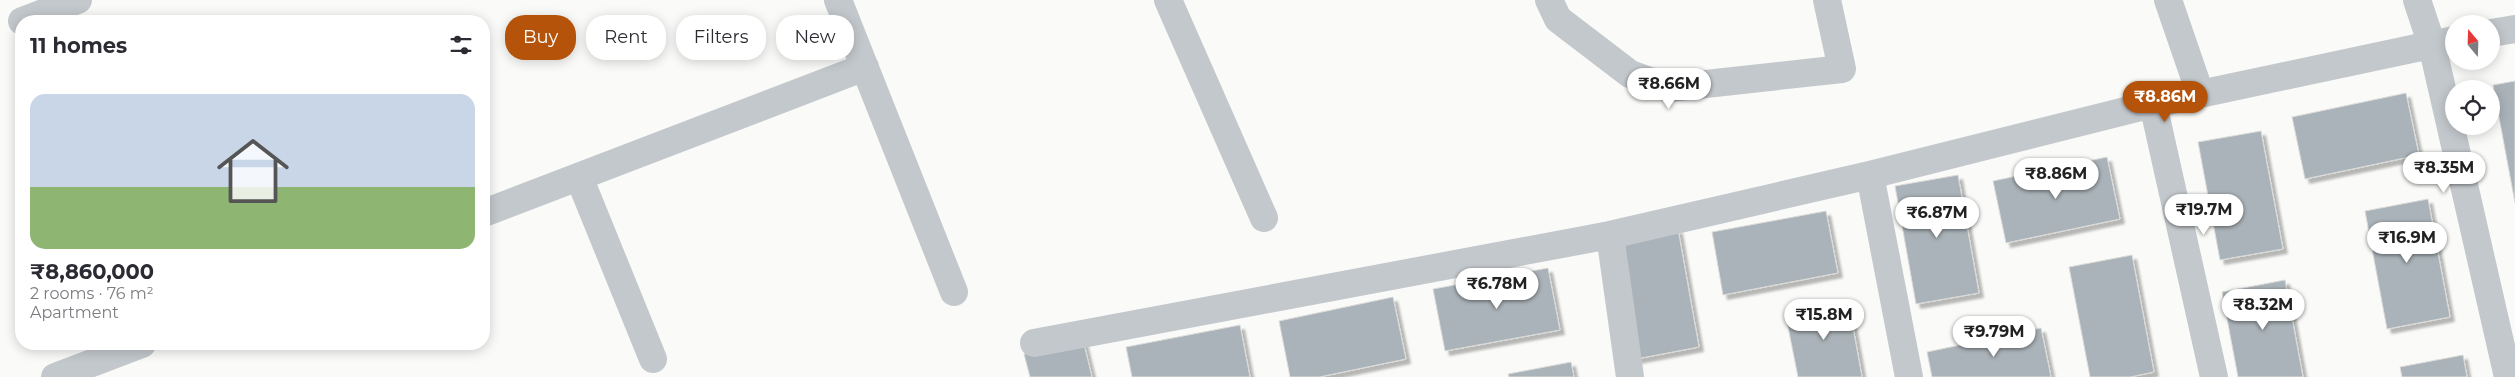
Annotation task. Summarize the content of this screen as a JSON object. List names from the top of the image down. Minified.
{"north":"top","page":{"chip":["Buy","Rent","Filters","New"],"heading":"11 homes","price":["₹8.66M","₹8.86M","₹8.35M","₹8.86M","₹19.7M","₹6.87M","₹16.9M","₹6.78M","₹8.32M","₹15.8M","₹9.79M"],"list":[{"name":"₹8,860,000","note":"2 rooms · 76 m² · Apartment"}]}}
